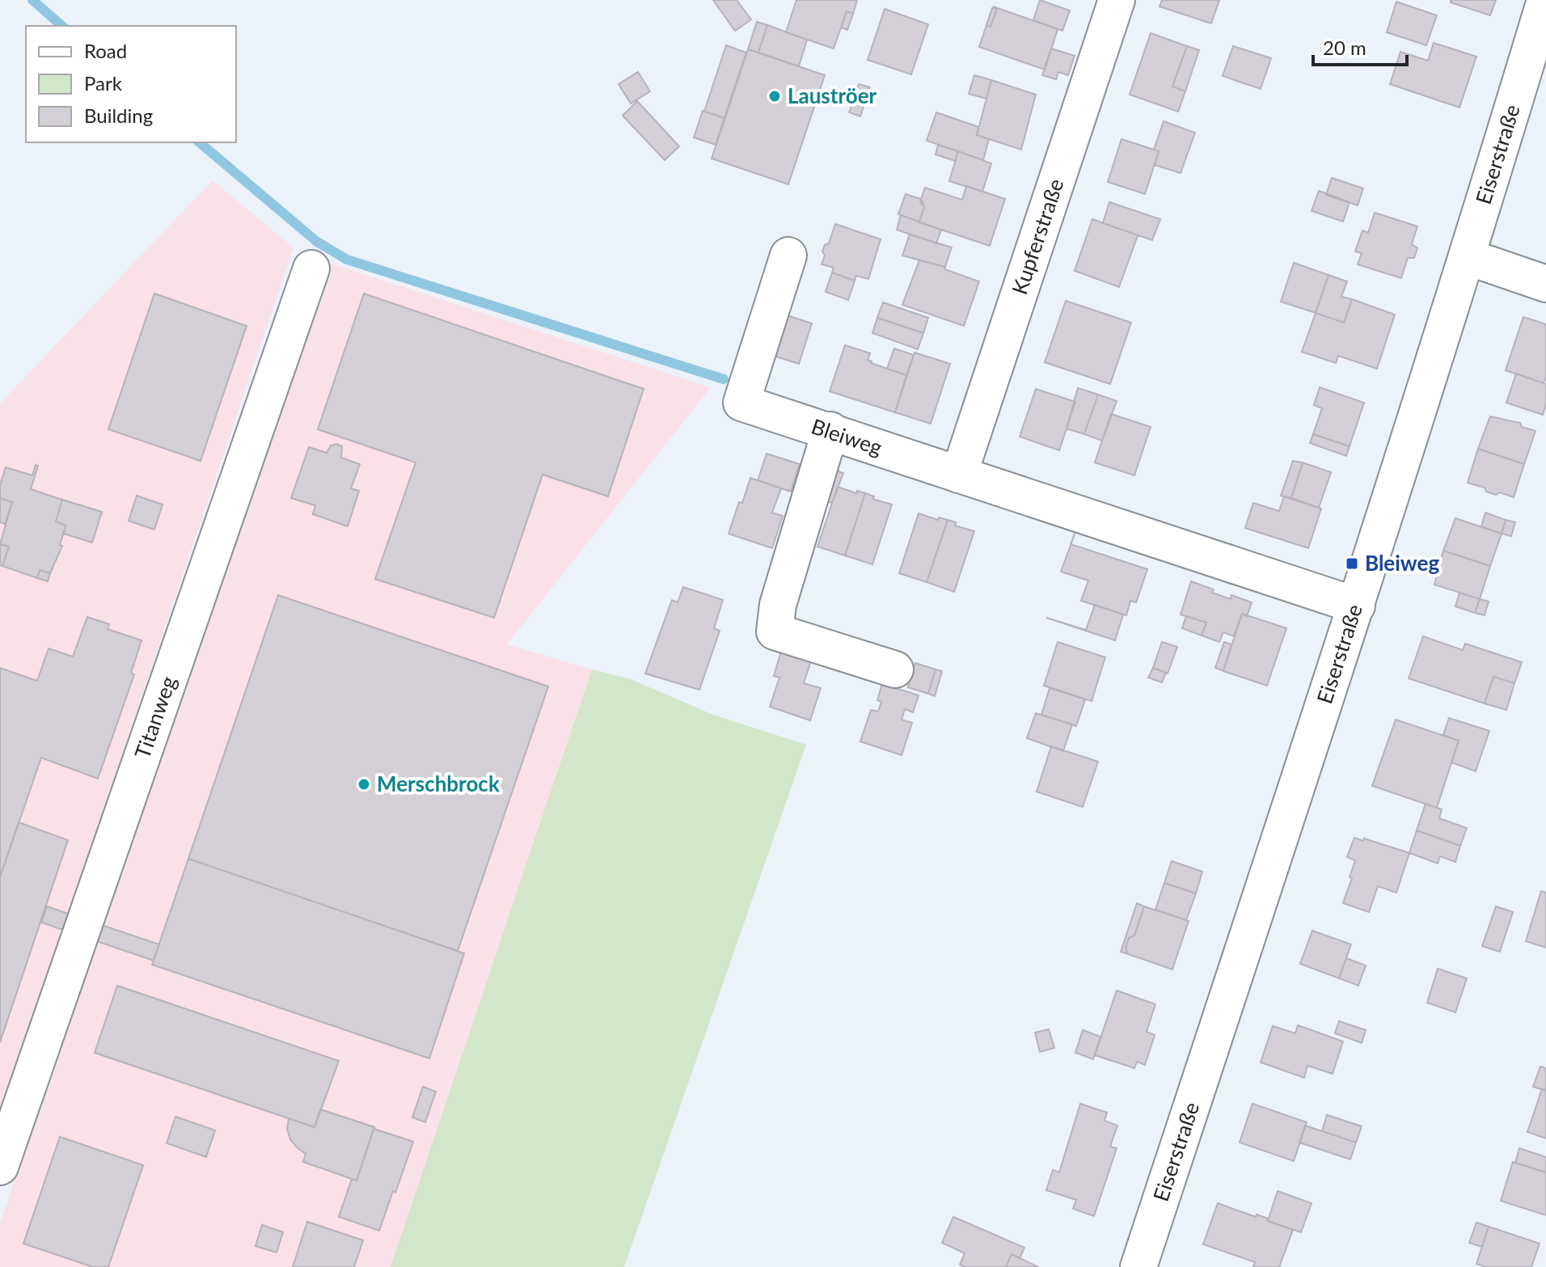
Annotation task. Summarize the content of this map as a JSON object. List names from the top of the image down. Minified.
{"streets":{"street":["Eiserstraße","Kupferstraße","Bleiweg","Titanweg"]},"crossings":[["Eiserstraße","Bleiweg"],["Kupferstraße","Bleiweg"]],"places":{"other":["Lauströer","Merschbrock"],"transit":["Bleiweg"]},"legend":["Road","Park","Building"],"scale_bar":"20 m"}
